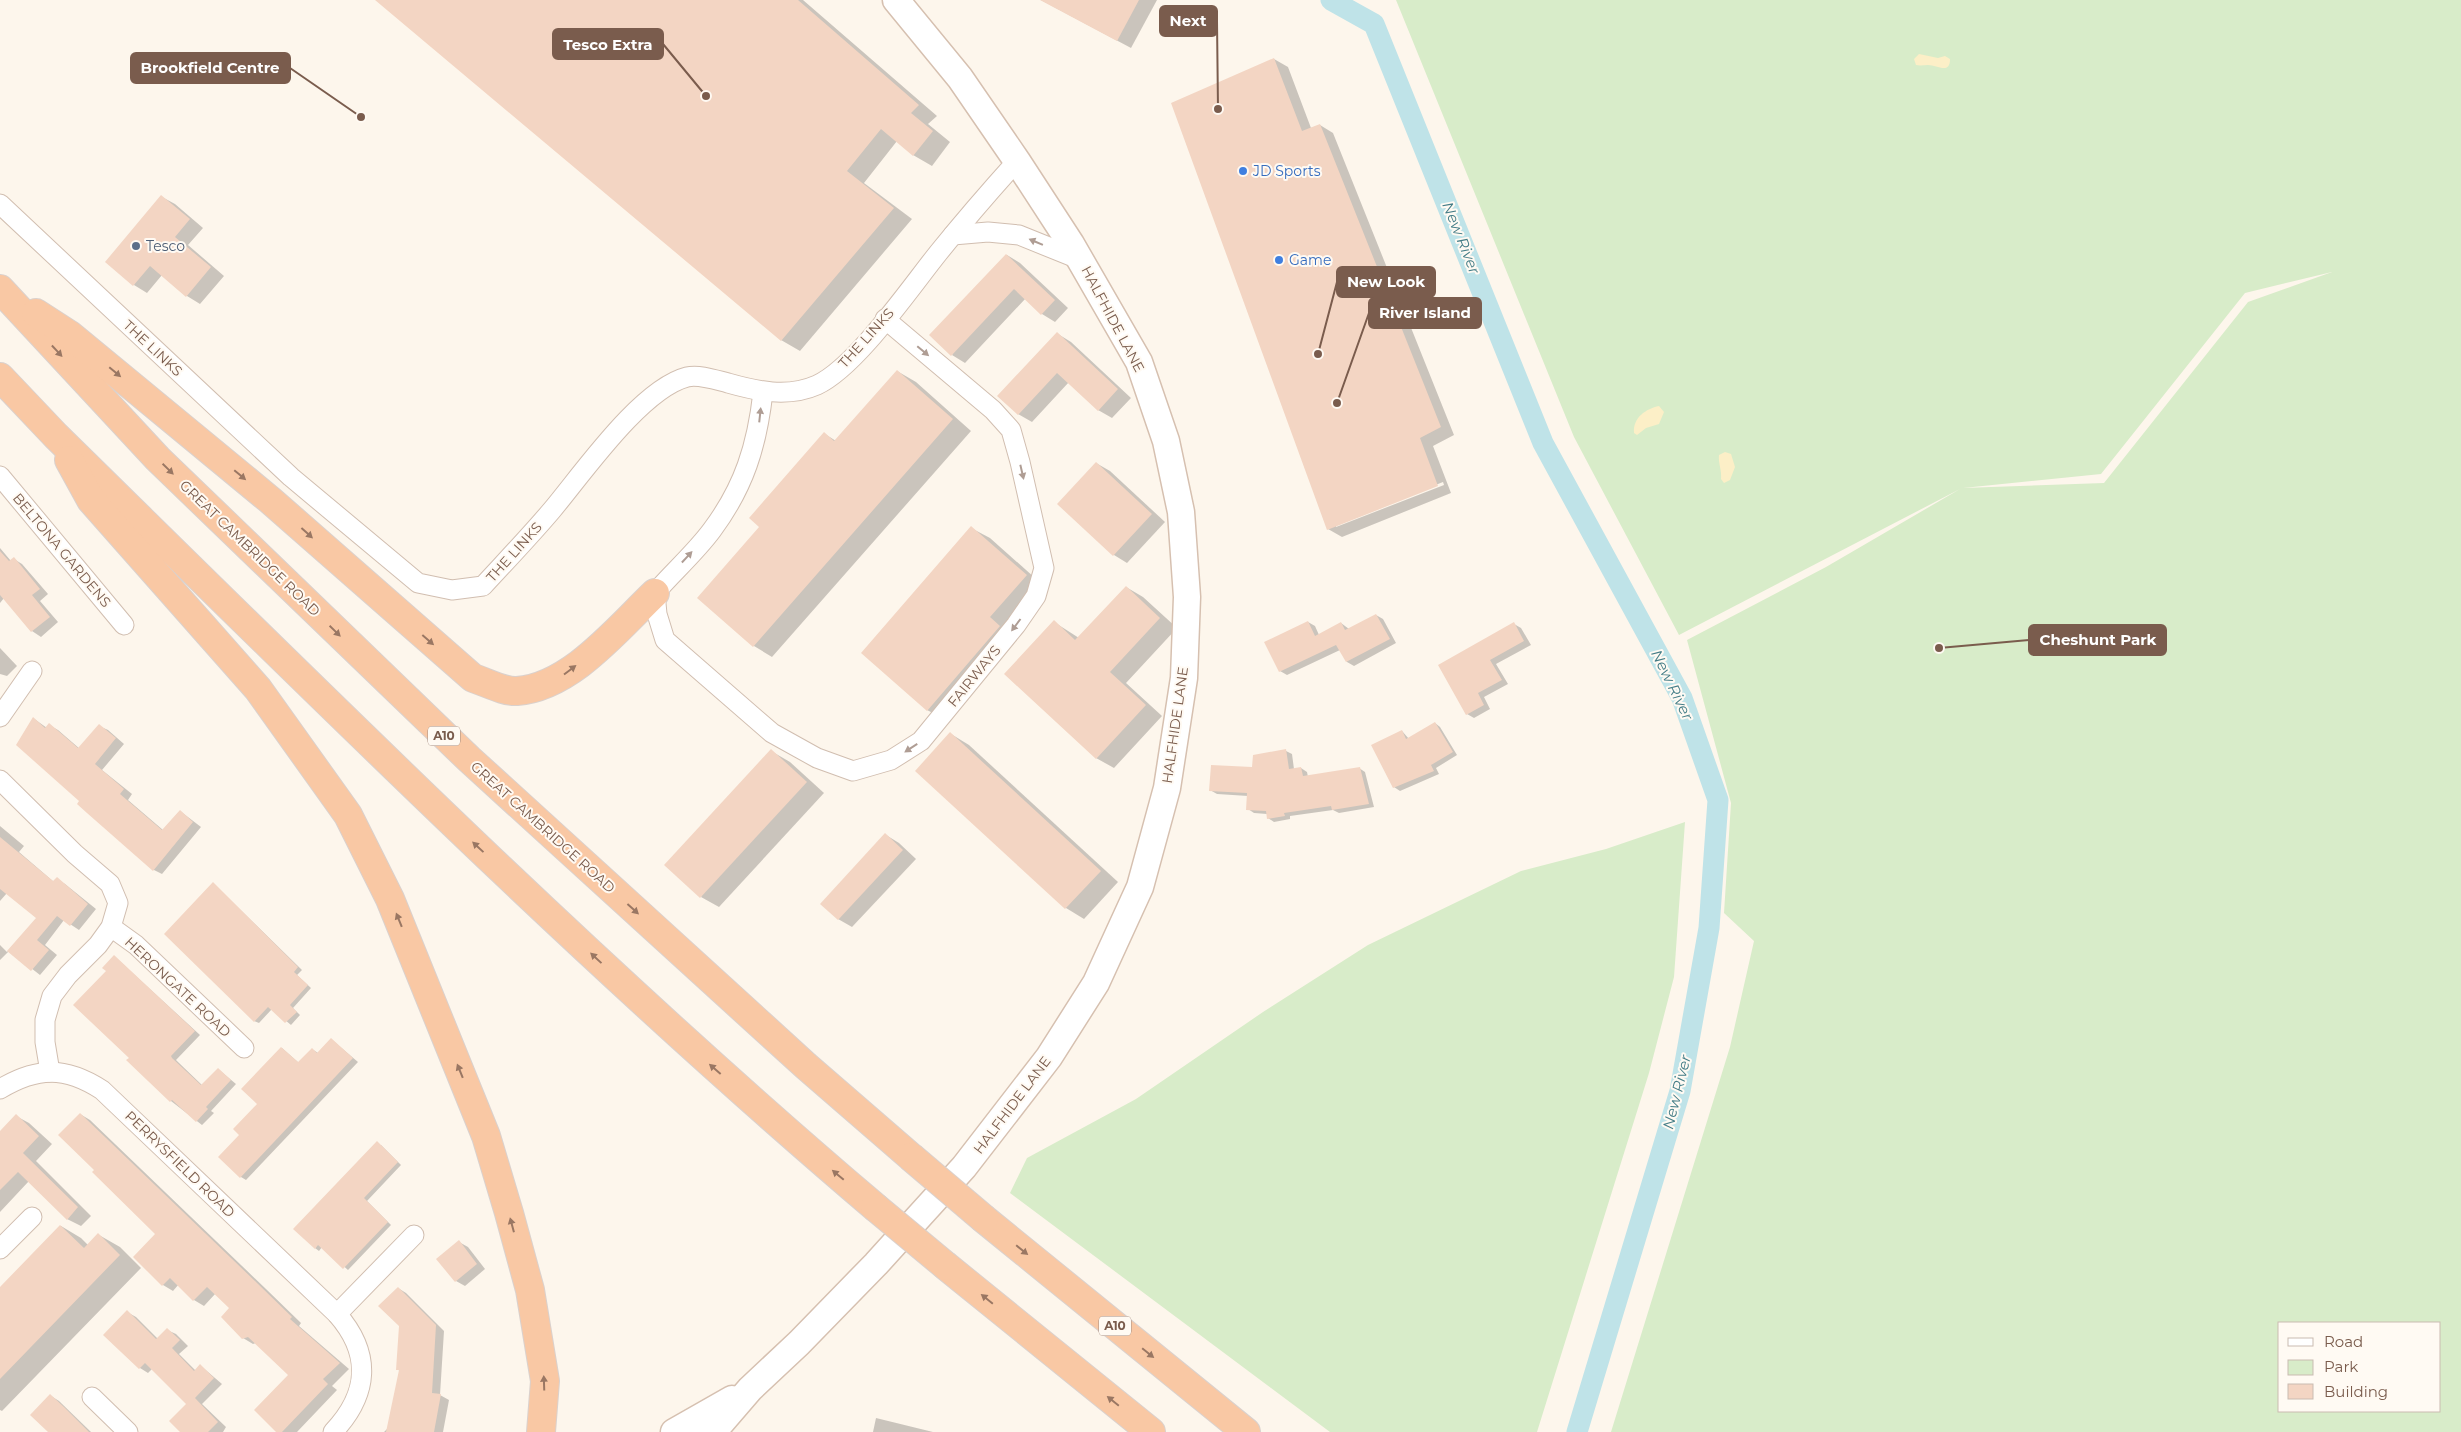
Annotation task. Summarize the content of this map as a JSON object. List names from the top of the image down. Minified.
{"streets":{"highway":["GREAT CAMBRIDGE ROAD","A10"],"main road":["HALFHIDE LANE"],"street":["THE LINKS","BELTONA GARDENS","FAIRWAYS","HERONGATE ROAD","PERRYSFIELD ROAD"]},"crossings":[["HALFHIDE LANE","THE LINKS"],["THE LINKS","FAIRWAYS"],["HERONGATE ROAD","PERRYSFIELD ROAD"]],"water":["New River"],"places":["Tesco Extra","Next","Brookfield Centre","JD Sports","Tesco","Game","New Look","River Island","Cheshunt Park"],"legend":["Road","Park","Building"]}
